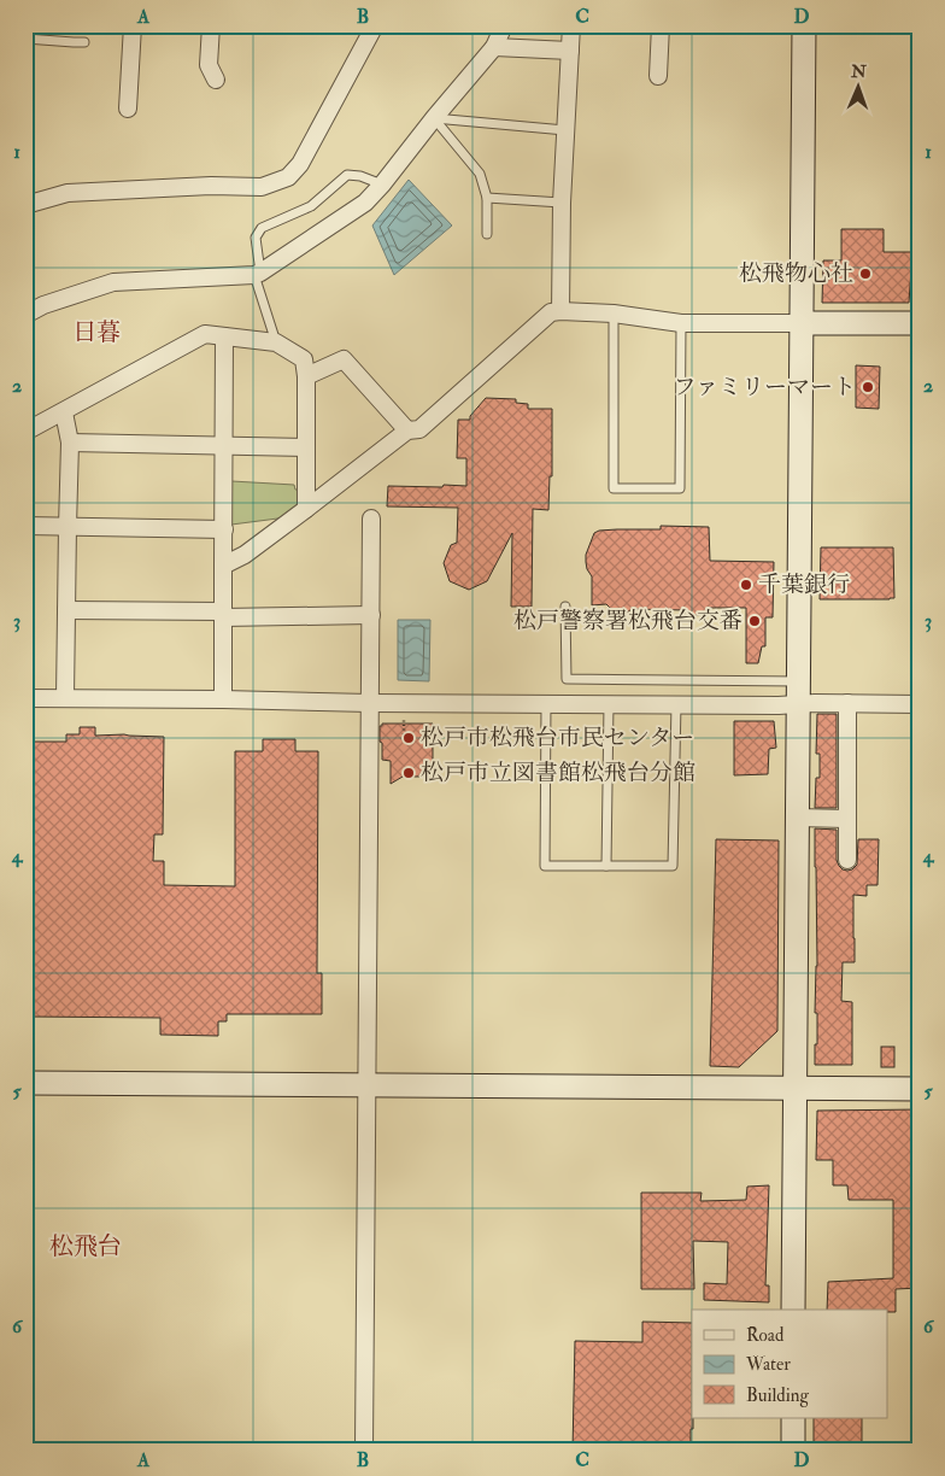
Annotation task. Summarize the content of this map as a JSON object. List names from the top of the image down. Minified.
{"districts":["日暮","松飛台"],"places":["松飛物心社","ファミリーマート","千葉銀行","松戸警察署松飛台交番","松戸市松飛台市民センター","松戸市立図書館松飛台分館"],"legend":["Road","Water","Building"],"north":"top","grid":{"columns":["A","B","C","D"],"rows":["1","2","3","4","5","6"]}}
